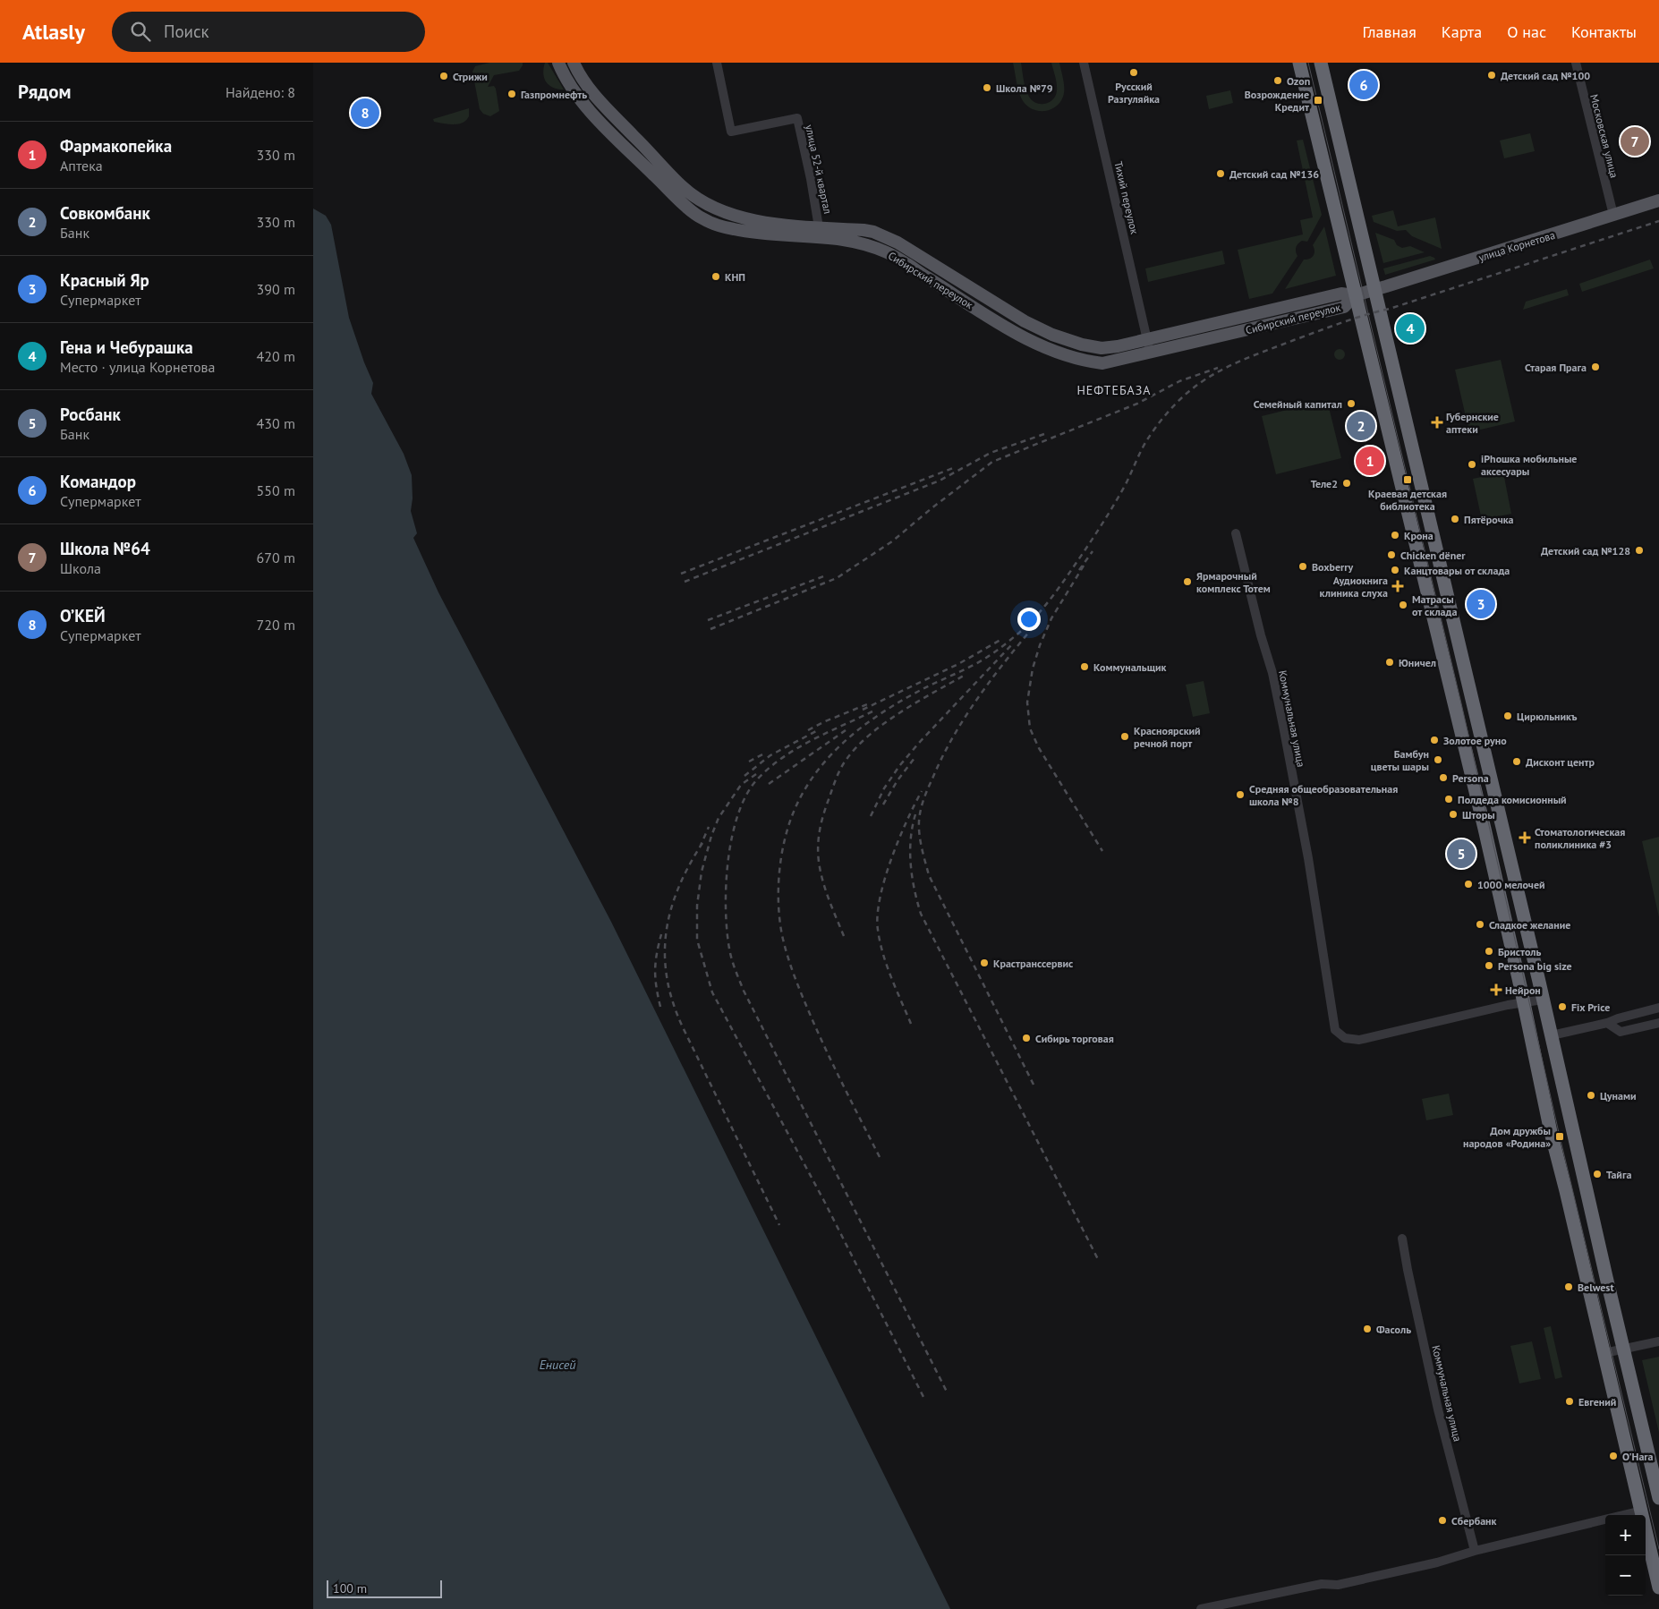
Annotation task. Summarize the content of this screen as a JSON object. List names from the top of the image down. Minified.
{"streets":{"main road":["улица Корнетова","Сибирский переулок"],"street":["Московская улица","улица 52-й квартал","Тихий переулок","Коммунальная улица"]},"crossings":[["Московская улица","улица Корнетова"],["улица 52-й квартал","Сибирский переулок"],["Тихий переулок","Сибирский переулок"],["улица Корнетова","Сибирский переулок"]],"districts":["НЕФТЕБАЗА"],"water":["Енисей"],"places":{"other":["Русский Разгуляйка","Детский сад №100","Стрижи","Ozon","Школа №79","Газпромнефть","Детский сад №136","КНП","Старая Прага","Семейный капитал","iPhoшка мобильные аксесуары","Теле2","Пятёрочка","Крона","Детский сад №128","Chicken dëner","Boxberry","Канцтовары от склада","Ярмарочный комплекс Тотем","Матрасы от склада","Юничел","Коммунальщик","Цирюльникъ","Красноярский речной порт","Золотое руно","Бамбун цветы шары","Дисконт центр","Persona","Средняя общеобразовательная школа №8","Полдеда комисионный","Шторы","1000 мелочей","Сладкое желание","Бристоль","Крастранссервис","Persona big size","Fix Price","Сибирь торговая","Цунами","Тайга","Belwest","Фасоль","Евгений","O'Hara","Сбербанк"],"transit":["Возрождение Кредит","Краевая детская библиотека","Дом дружбы народов «Родина»"],"health":["Губернские аптеки","Аудиокнига клиника слуха","Стоматологическая поликлиника #3","Нейрон"]},"scale_bar":"100 m","page":{"header":"Atlasly","search":"Поиск","nav":["Главная","Карта","О нас","Контакты"],"heading":["Рядом","Найдено: 8"],"pins":["6","8","7","4","2","1","3","5"],"list":[{"mark":"1","name":"Фармакопейка","note":"Аптека","value":"330 m"},{"mark":"2","name":"Совкомбанк","note":"Банк","value":"330 m"},{"mark":"3","name":"Красный Яр","note":"Супермаркет","value":"390 m"},{"mark":"4","name":"Гена и Чебурашка","note":"Место · улица Корнетова","value":"420 m"},{"mark":"5","name":"Росбанк","note":"Банк","value":"430 m"},{"mark":"6","name":"Командор","note":"Супермаркет","value":"550 m"},{"mark":"7","name":"Школа №64","note":"Школа","value":"670 m"},{"mark":"8","name":"О’КЕЙ","note":"Супермаркет","value":"720 m"}],"map_buttons":["+","−"],"scale":"100 m"}}
